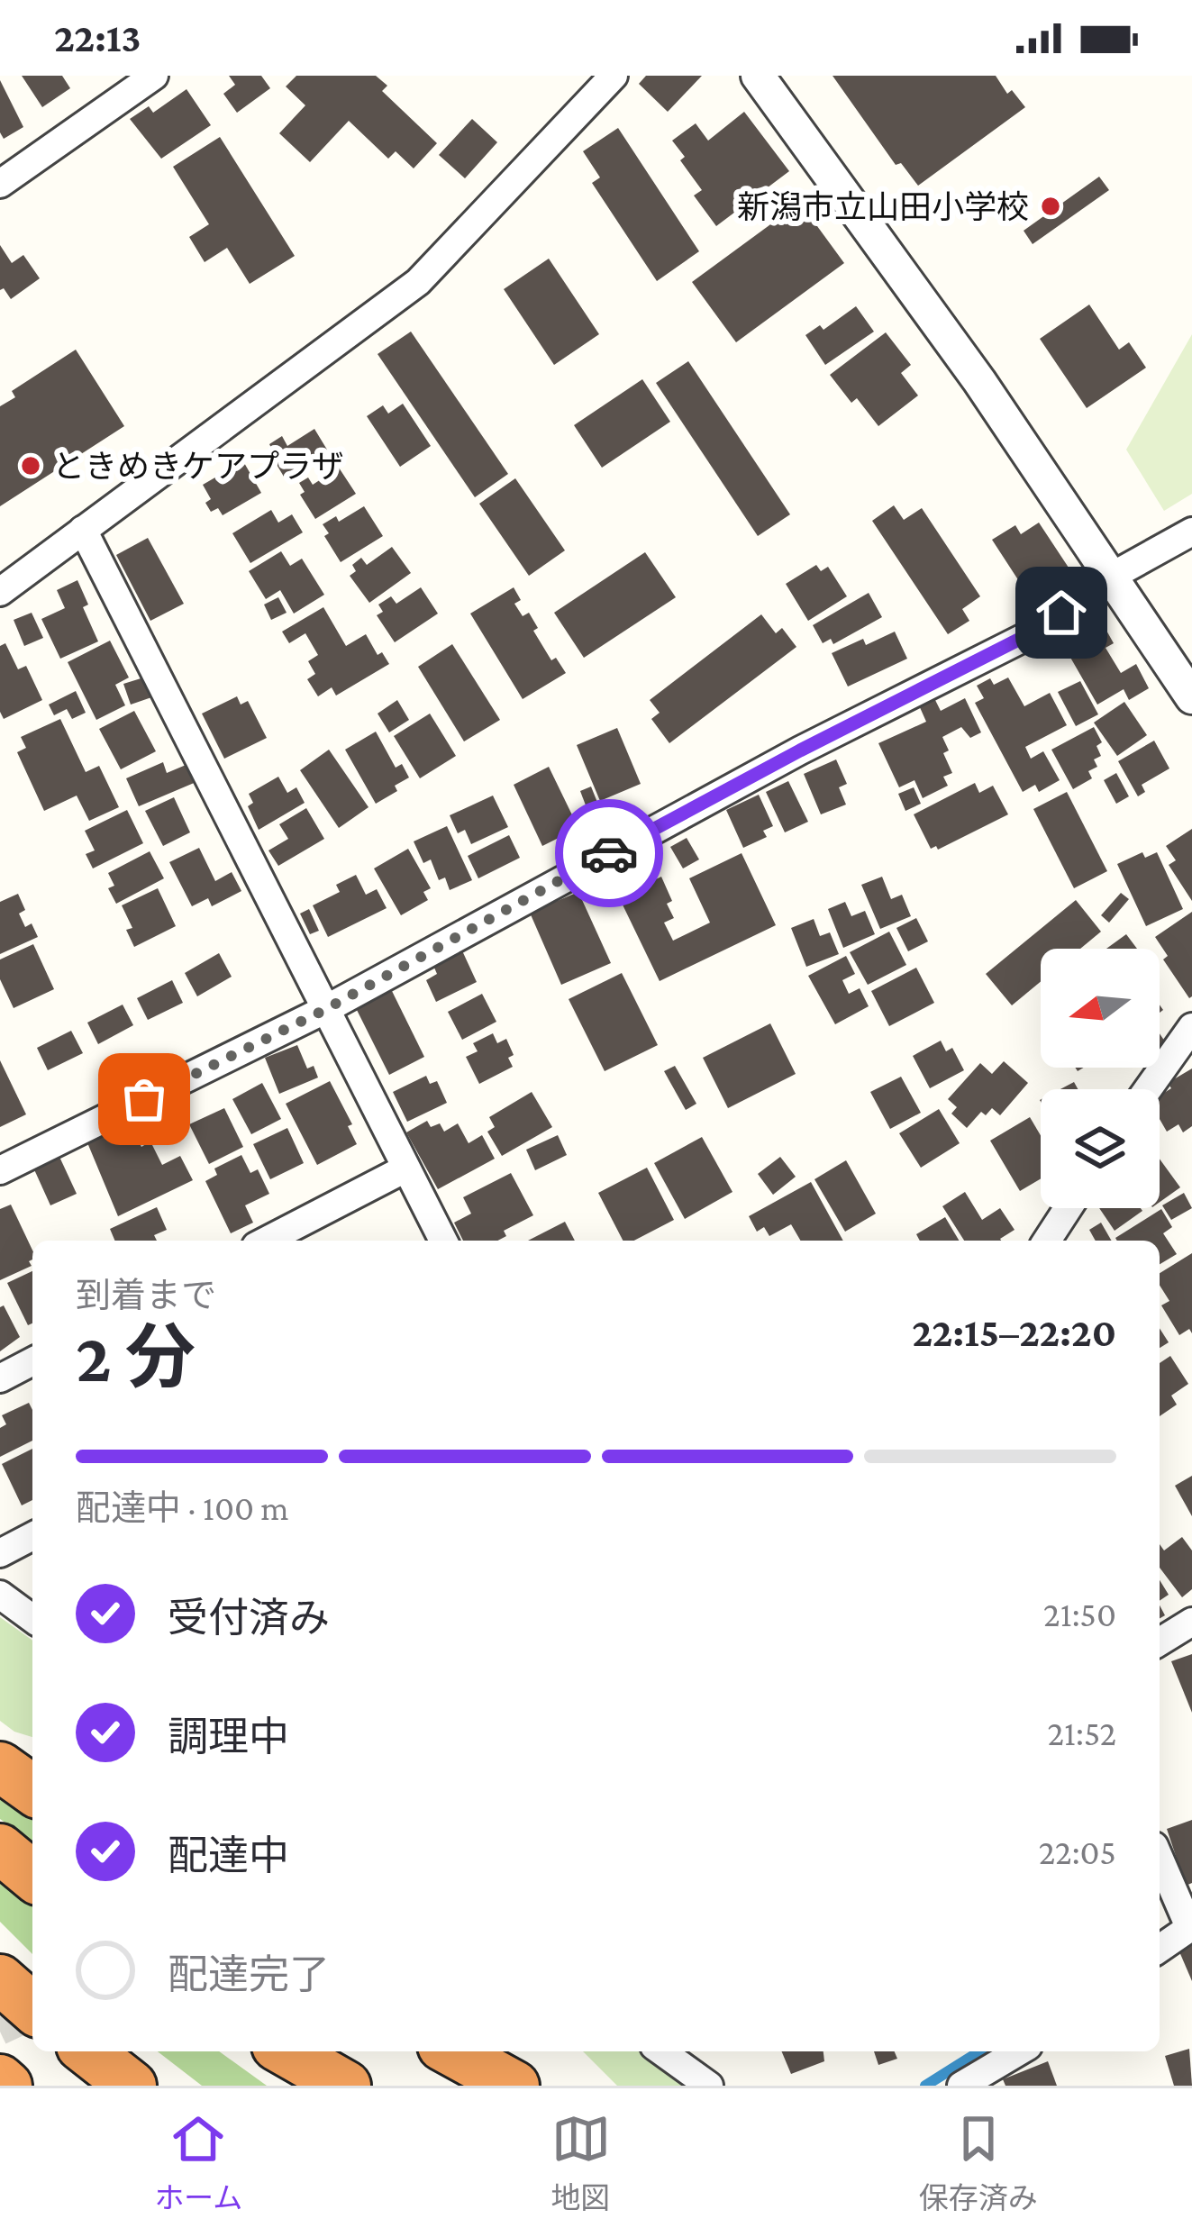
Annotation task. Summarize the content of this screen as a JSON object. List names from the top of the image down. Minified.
{"places":["新潟市立山田小学校","ときめきケアプラザ"],"north":"left","page":{"status":"22:13","heading":["2 分","到着まで","22:15–22:20"],"bar":"配達中 · 100 m","list":[["受付済み","21:50"],["調理中","21:52"],["配達中","22:05"],"配達完了"],"tabs":["ホーム","地図","保存済み"]}}
